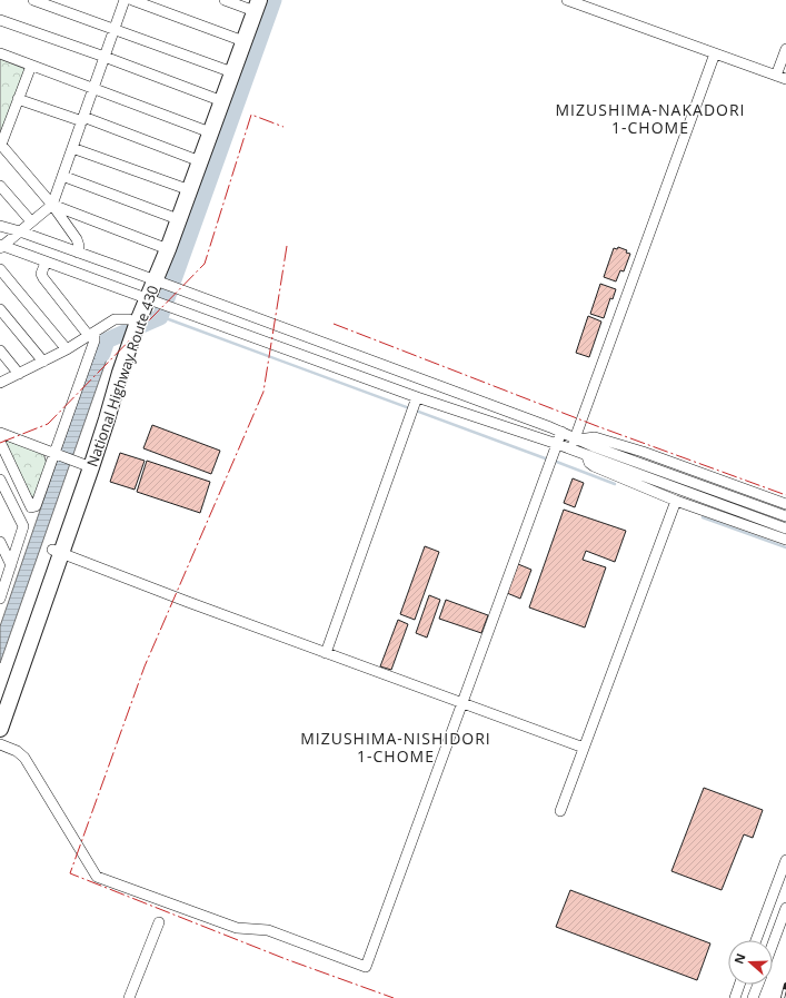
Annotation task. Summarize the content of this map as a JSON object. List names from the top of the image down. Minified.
{"streets":{"highway":["National Highway Route 430"]},"districts":["MIZUSHIMA-NAKADORI 1-CHOME","MIZUSHIMA-NISHIDORI 1-CHOME"],"north":"left"}
